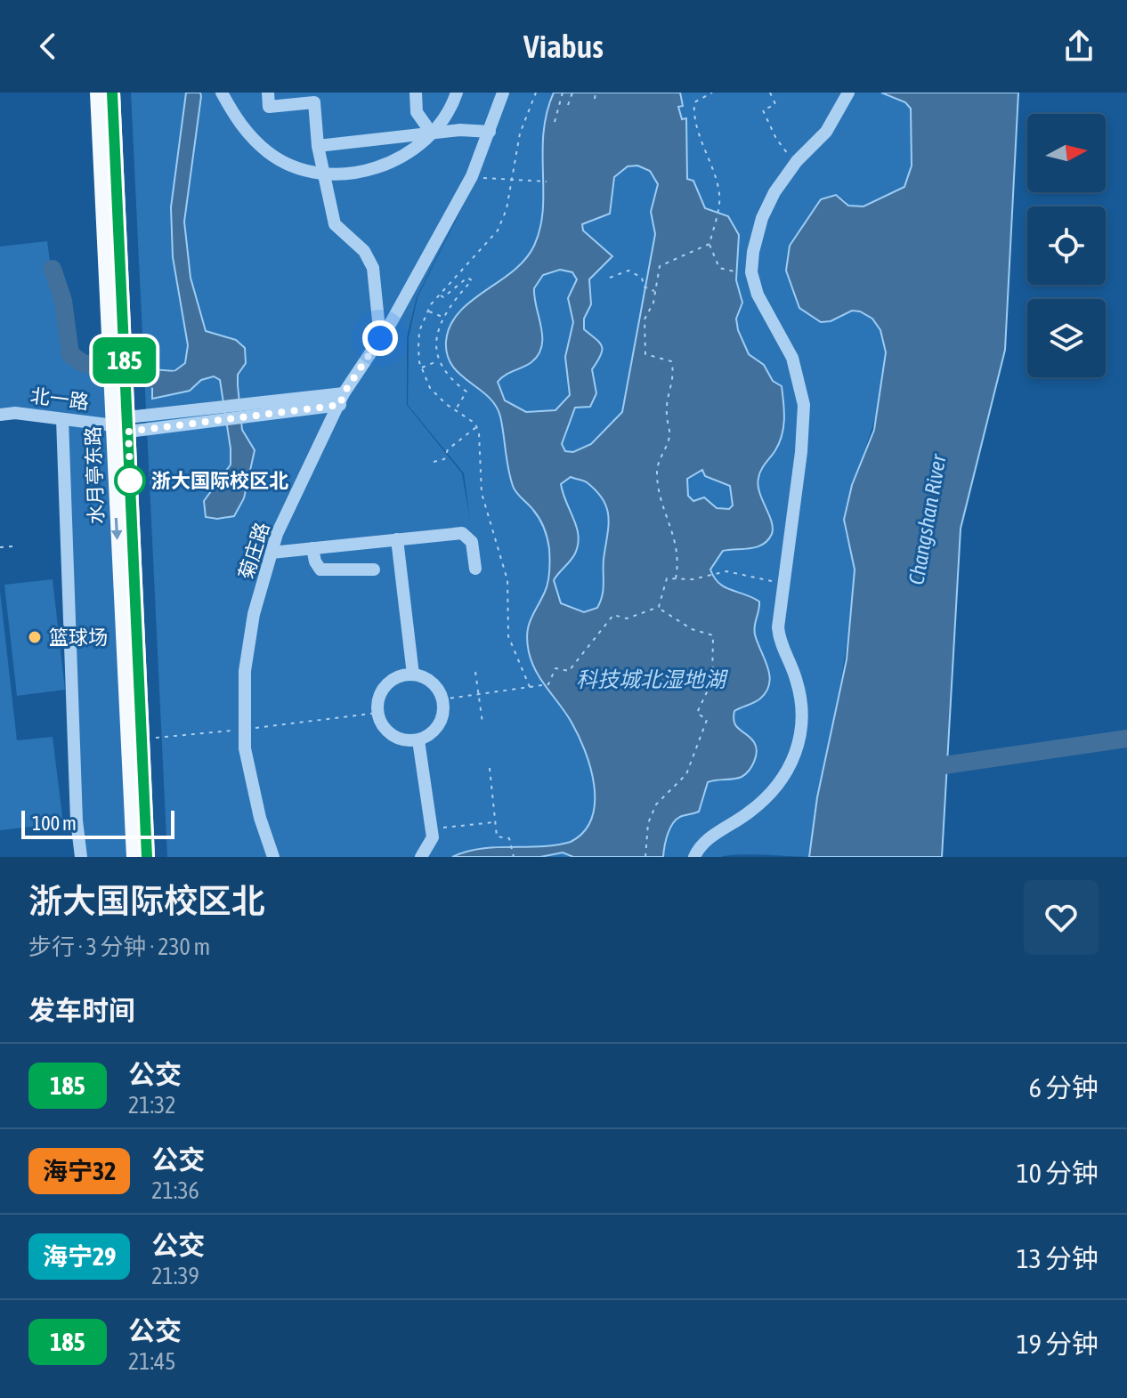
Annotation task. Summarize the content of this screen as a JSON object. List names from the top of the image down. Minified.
{"streets":{"main road":["水月亭东路"],"street":["北一路","菊庄路"]},"crossings":[["北一路","水月亭东路"],["北一路","菊庄路"]],"water":["Changshan River","科技城北湿地湖"],"places":["浙大国际校区北","篮球场"],"lines":["bus line 185"],"scale_bar":"100 m","north":"right","page":{"header":"Viabus","on_map":"185","scale":"100 m","heading":[["浙大国际校区北","步行 · 3 分钟 · 230 m"],"发车时间"],"list":[{"mark":"185","name":"公交","note":"21:32","value":"6 分钟"},{"mark":"海宁32","name":"公交","note":"21:36","value":"10 分钟"},{"mark":"海宁29","name":"公交","note":"21:39","value":"13 分钟"},{"mark":"185","name":"公交","note":"21:45","value":"19 分钟"}]}}
